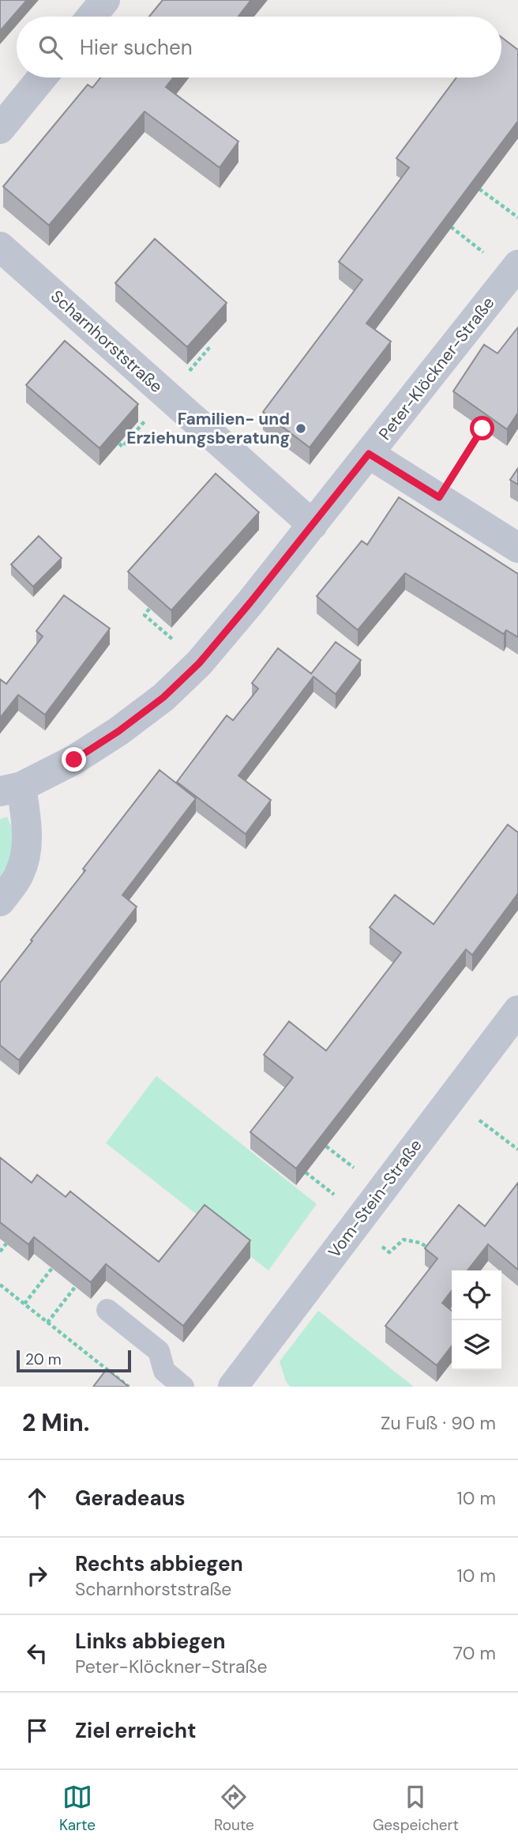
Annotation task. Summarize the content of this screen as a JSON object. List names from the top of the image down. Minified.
{"streets":{"street":["Scharnhorststraße","Peter-Klöckner-Straße","Vom-Stein-Straße"]},"crossings":[["Scharnhorststraße","Peter-Klöckner-Straße"]],"places":["Familien- und Erziehungsberatung"],"scale_bar":"20 m","page":{"search":"Hier suchen","scale":"20 m","heading":["2 Min.","Zu Fuß · 90 m"],"list":[["Geradeaus","10 m"],["Rechts abbiegen","Scharnhorststraße","10 m"],["Links abbiegen","Peter-Klöckner-Straße","70 m"],"Ziel erreicht"],"nav":["Karte","Route","Gespeichert"]}}
